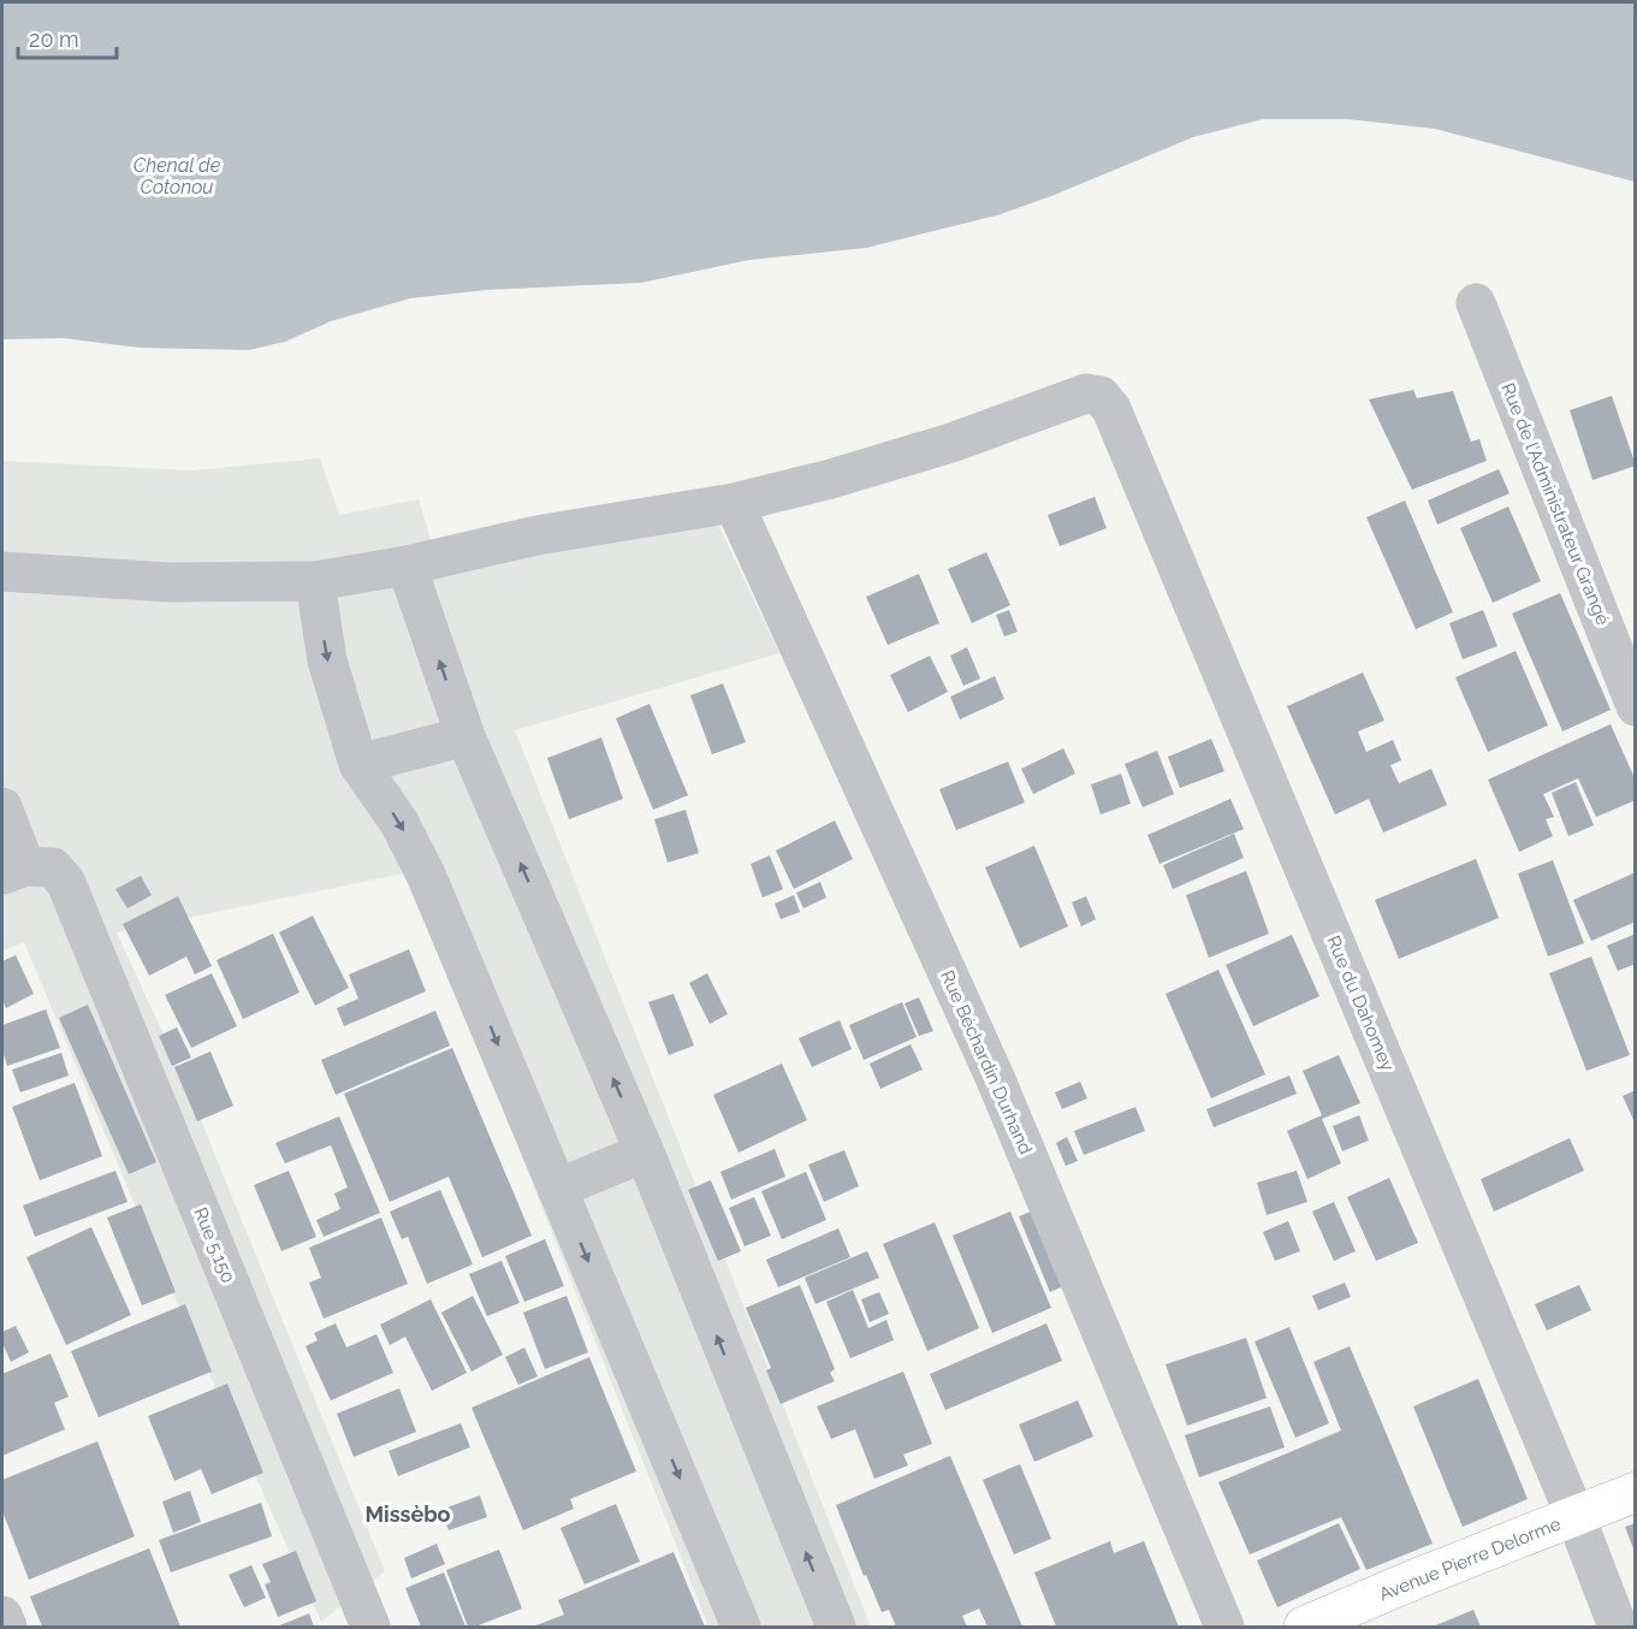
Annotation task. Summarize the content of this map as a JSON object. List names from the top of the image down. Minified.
{"streets":{"main road":["Avenue Pierre Delorme"],"street":["Rue de l'Administrateur Grangé","Rue du Dahomey","Rue Béchardin Durhand","Rue 5.150"]},"crossings":[["Rue du Dahomey","Rue Béchardin Durhand"],["Rue du Dahomey","Avenue Pierre Delorme"]],"districts":["Missèbo"],"water":["Chenal de Cotonou"],"scale_bar":"20 m"}
